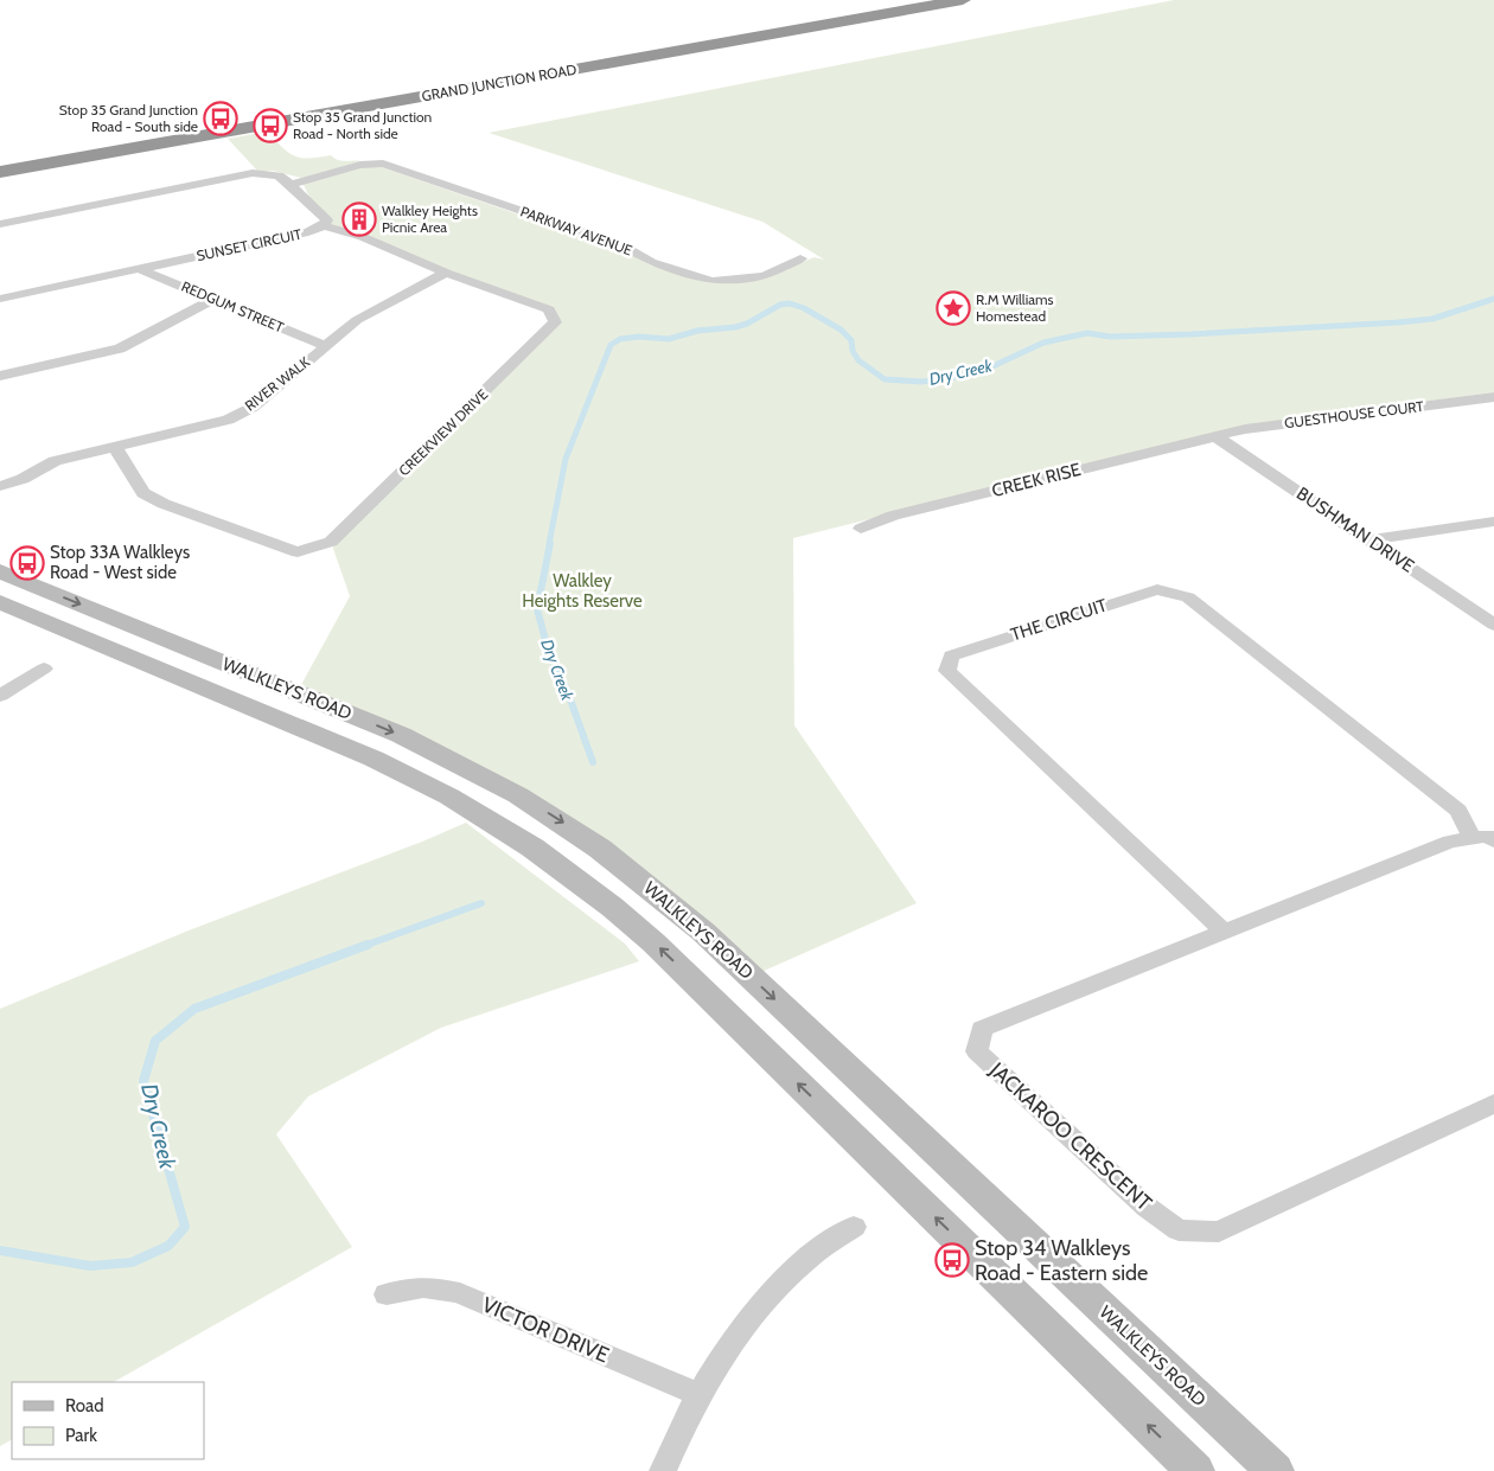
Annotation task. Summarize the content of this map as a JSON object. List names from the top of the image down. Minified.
{"streets":{"highway":["GRAND JUNCTION ROAD"],"main road":["WALKLEYS ROAD"],"street":["PARKWAY AVENUE","SUNSET CIRCUIT","REDGUM STREET","RIVER WALK","GUESTHOUSE COURT","CREEKVIEW DRIVE","CREEK RISE","BUSHMAN DRIVE","THE CIRCUIT","JACKAROO CRESCENT","VICTOR DRIVE"]},"crossings":[["PARKWAY AVENUE","SUNSET CIRCUIT"],["SUNSET CIRCUIT","REDGUM STREET"],["SUNSET CIRCUIT","CREEKVIEW DRIVE"],["REDGUM STREET","RIVER WALK"],["RIVER WALK","CREEKVIEW DRIVE"],["GUESTHOUSE COURT","CREEK RISE"],["GUESTHOUSE COURT","BUSHMAN DRIVE"],["CREEK RISE","BUSHMAN DRIVE"],["THE CIRCUIT","JACKAROO CRESCENT"]],"water":["Dry Creek"],"parks":["Walkley Heights Reserve"],"places":{"bus stop":["Stop 35 Grand Junction Road - South side","Stop 35 Grand Junction Road - North side","Stop 33A Walkleys Road - West side","Stop 34 Walkleys Road - Eastern side"],"building":["Walkley Heights Picnic Area"],"place":["R.M Williams Homestead"]},"legend":["Road","Park"]}
